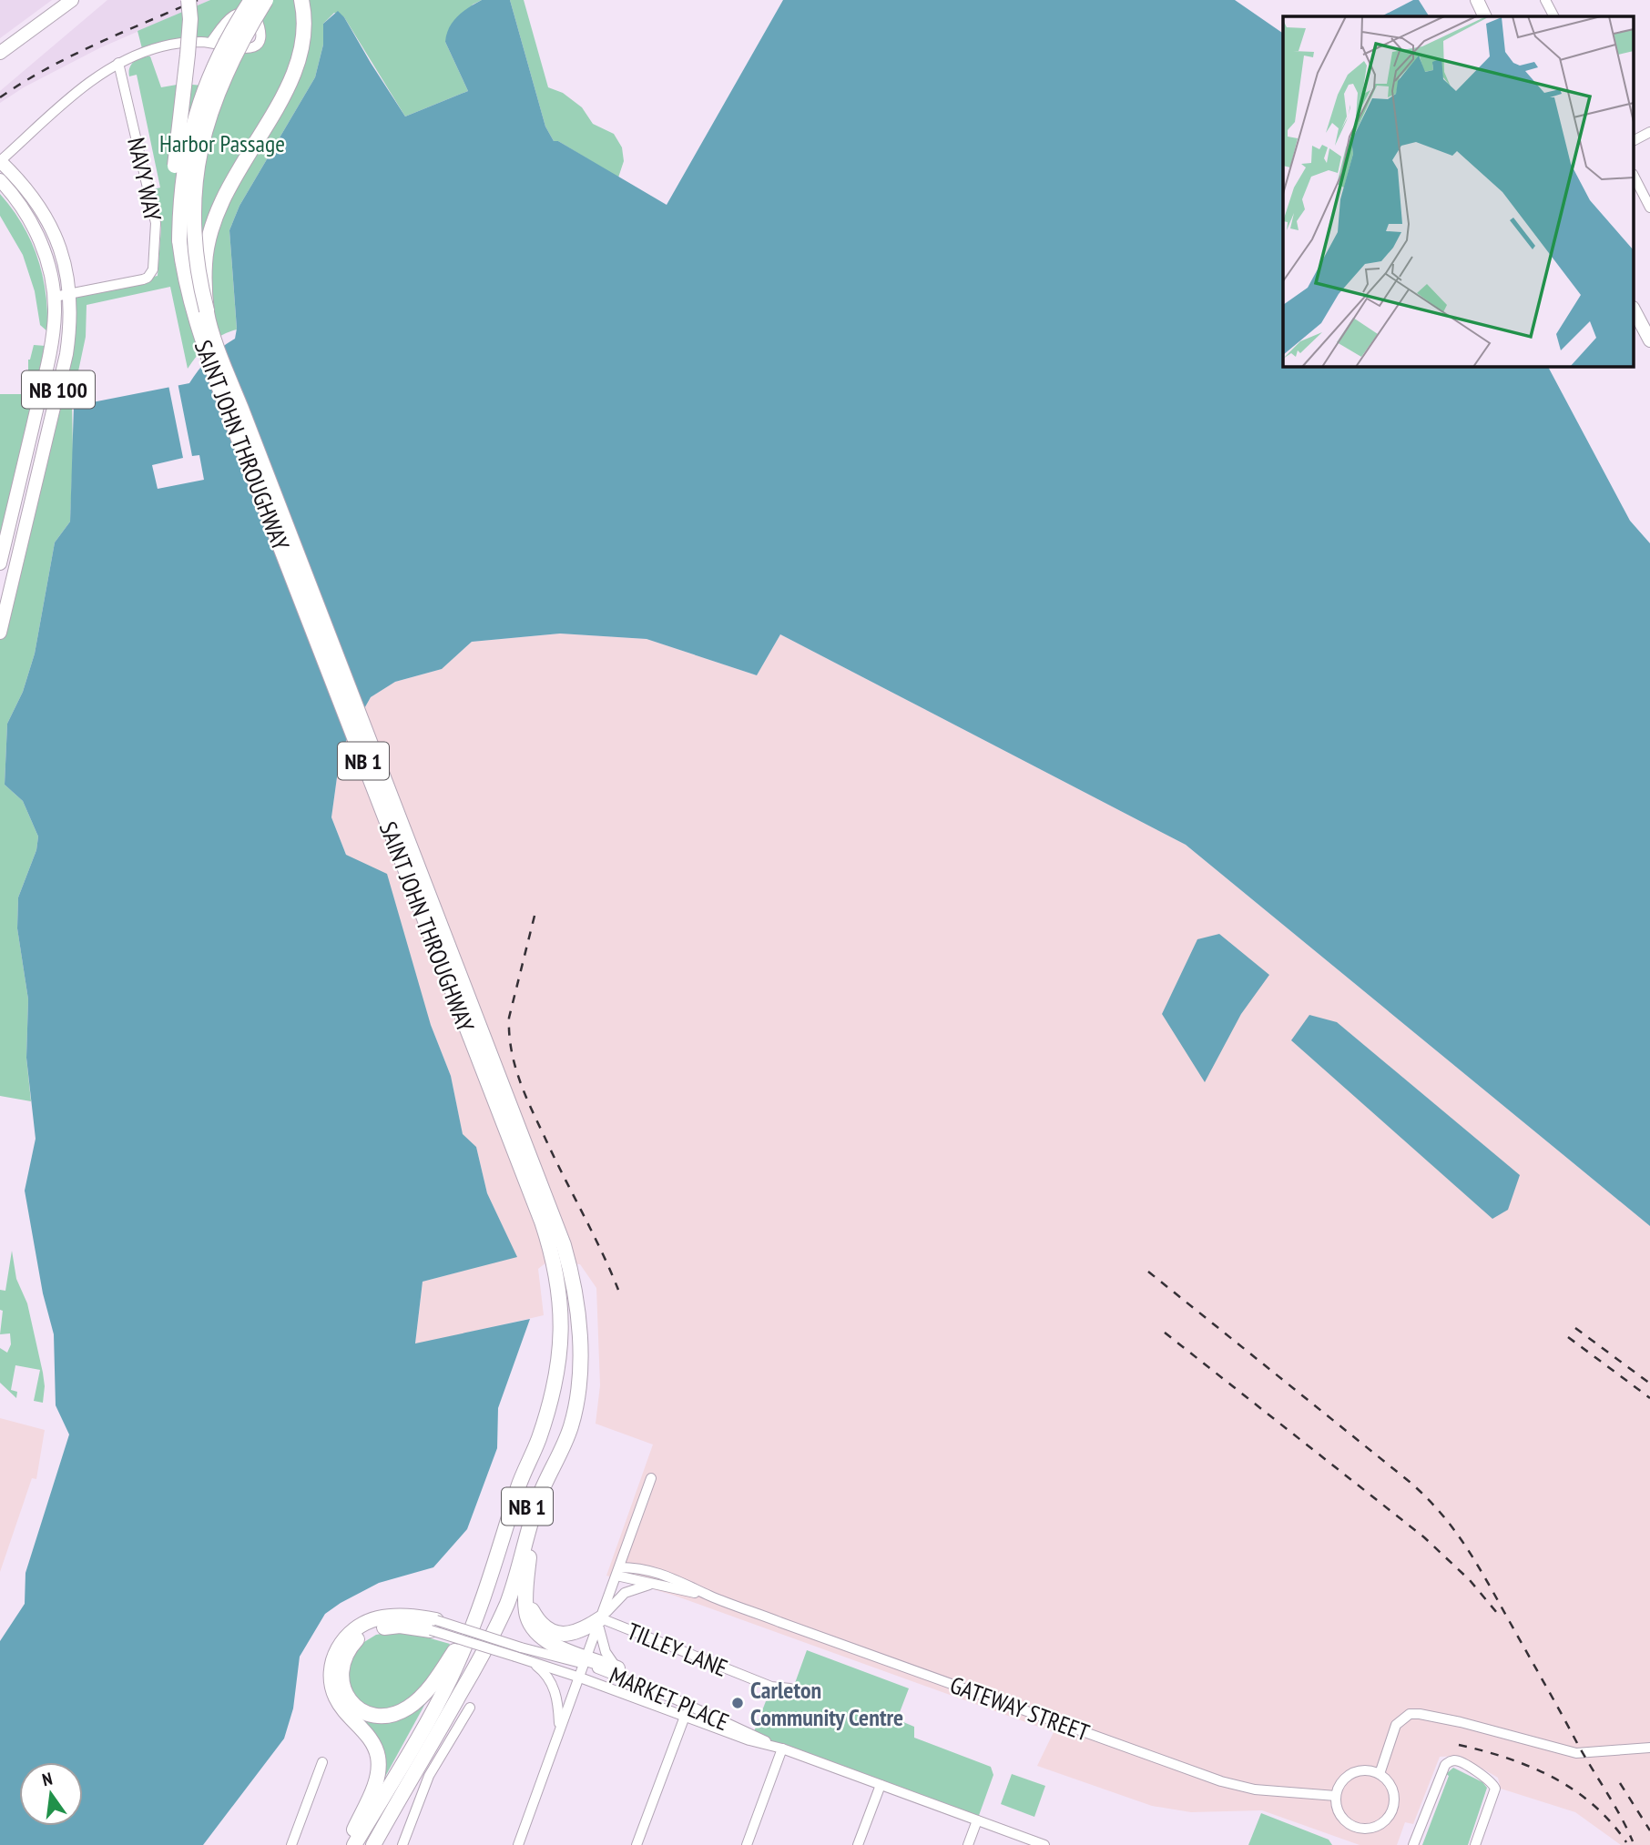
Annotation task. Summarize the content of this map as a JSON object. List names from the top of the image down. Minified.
{"streets":{"highway":["SAINT JOHN THROUGHWAY","NB 1"],"main road":["NB 100"],"street":["NAVY WAY","TILLEY LANE","MARKET PLACE","GATEWAY STREET"]},"crossings":[["NAVY WAY","NB 100"]],"parks":["Harbor Passage"],"places":["Carleton Community Centre"],"north":"top"}
